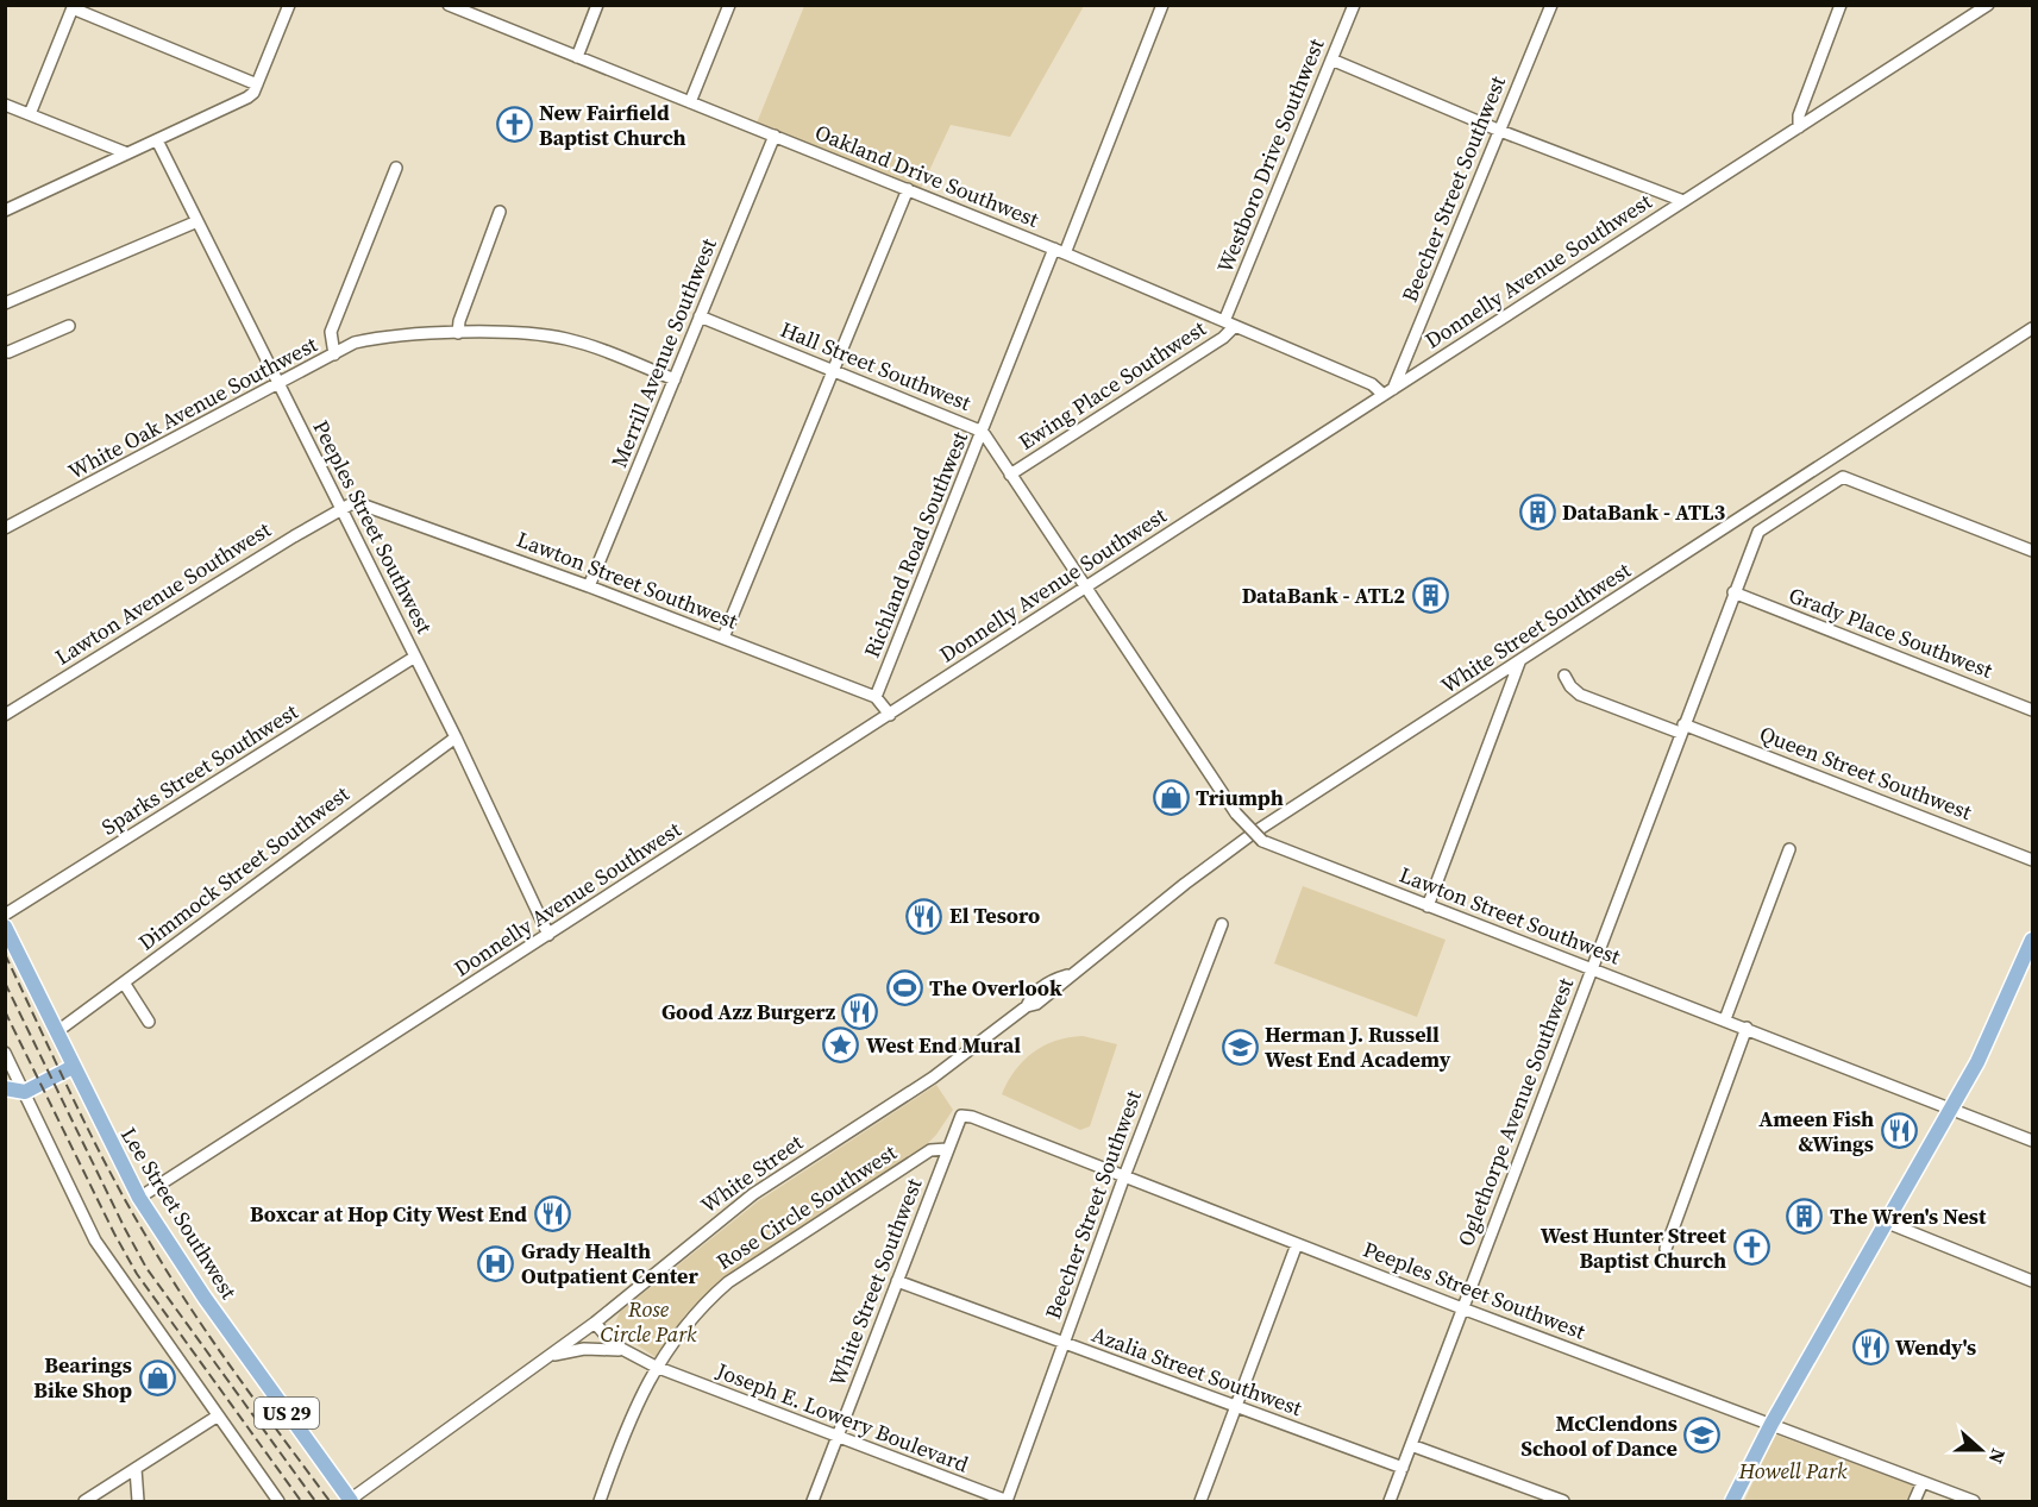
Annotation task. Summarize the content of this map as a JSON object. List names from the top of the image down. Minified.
{"streets":{"main road":["Lee Street Southwest","US 29"],"street":["Westboro Drive Southwest","Oakland Drive Southwest","Beecher Street Southwest","Donnelly Avenue Southwest","Merrill Avenue Southwest","Hall Street Southwest","Ewing Place Southwest","White Oak Avenue Southwest","Peeples Street Southwest","Richland Road Southwest","Lawton Street Southwest","Lawton Avenue Southwest","White Street Southwest","Grady Place Southwest","Sparks Street Southwest","Queen Street Southwest","Dimmock Street Southwest","Oglethorpe Avenue Southwest","White Street","Rose Circle Southwest","Azalia Street Southwest","Joseph E. Lowery Boulevard"]},"crossings":[["Westboro Drive Southwest","Oakland Drive Southwest"],["Westboro Drive Southwest","Ewing Place Southwest"],["Oakland Drive Southwest","Beecher Street Southwest"],["Oakland Drive Southwest","Donnelly Avenue Southwest"],["Oakland Drive Southwest","Merrill Avenue Southwest"],["Oakland Drive Southwest","Ewing Place Southwest"],["Oakland Drive Southwest","Richland Road Southwest"],["Beecher Street Southwest","Donnelly Avenue Southwest"],["Beecher Street Southwest","Peeples Street Southwest"],["Beecher Street Southwest","Azalia Street Southwest"],["Beecher Street Southwest","Joseph E. Lowery Boulevard"],["Donnelly Avenue Southwest","Hall Street Southwest"],["Donnelly Avenue Southwest","Peeples Street Southwest"],["Donnelly Avenue Southwest","Lawton Street Southwest"],["Donnelly Avenue Southwest","Lee Street Southwest"],["Merrill Avenue Southwest","Hall Street Southwest"],["Merrill Avenue Southwest","Lawton Street Southwest"],["Hall Street Southwest","Ewing Place Southwest"],["Hall Street Southwest","Richland Road Southwest"],["Hall Street Southwest","Lawton Street Southwest"],["White Oak Avenue Southwest","Peeples Street Southwest"],["Peeples Street Southwest","Lawton Street Southwest"],["Peeples Street Southwest","Lawton Avenue Southwest"],["Peeples Street Southwest","White Street Southwest"],["Peeples Street Southwest","Sparks Street Southwest"],["Peeples Street Southwest","Dimmock Street Southwest"],["Peeples Street Southwest","Oglethorpe Avenue Southwest"],["Richland Road Southwest","Lawton Street Southwest"],["Lawton Street Southwest","Lawton Avenue Southwest"],["Lawton Street Southwest","Oglethorpe Avenue Southwest"],["White Street Southwest","White Street"],["White Street Southwest","Rose Circle Southwest"],["White Street Southwest","Azalia Street Southwest"],["White Street Southwest","Joseph E. Lowery Boulevard"],["Grady Place Southwest","Oglethorpe Avenue Southwest"],["Queen Street Southwest","Oglethorpe Avenue Southwest"],["Dimmock Street Southwest","Lee Street Southwest"],["Oglethorpe Avenue Southwest","Azalia Street Southwest"],["White Street","Lee Street Southwest"],["White Street","Joseph E. Lowery Boulevard"],["Rose Circle Southwest","Joseph E. Lowery Boulevard"]],"parks":["Rose Circle Park","Howell Park"],"places":{"church":["New Fairfield Baptist Church","West Hunter Street Baptist Church"],"building":["DataBank - ATL3","DataBank - ATL2","The Wren's Nest"],"shop":["Triumph","Bearings Bike Shop"],"restaurant":["El Tesoro","Good Azz Burgerz","Ameen Fish &Wings","Boxcar at Hop City West End","Wendy's"],"sports":["The Overlook"],"place":["West End Mural"],"school or university":["Herman J. Russell West End Academy","McClendons School of Dance"],"hospital":["Grady Health Outpatient Center"]},"north":"right"}
